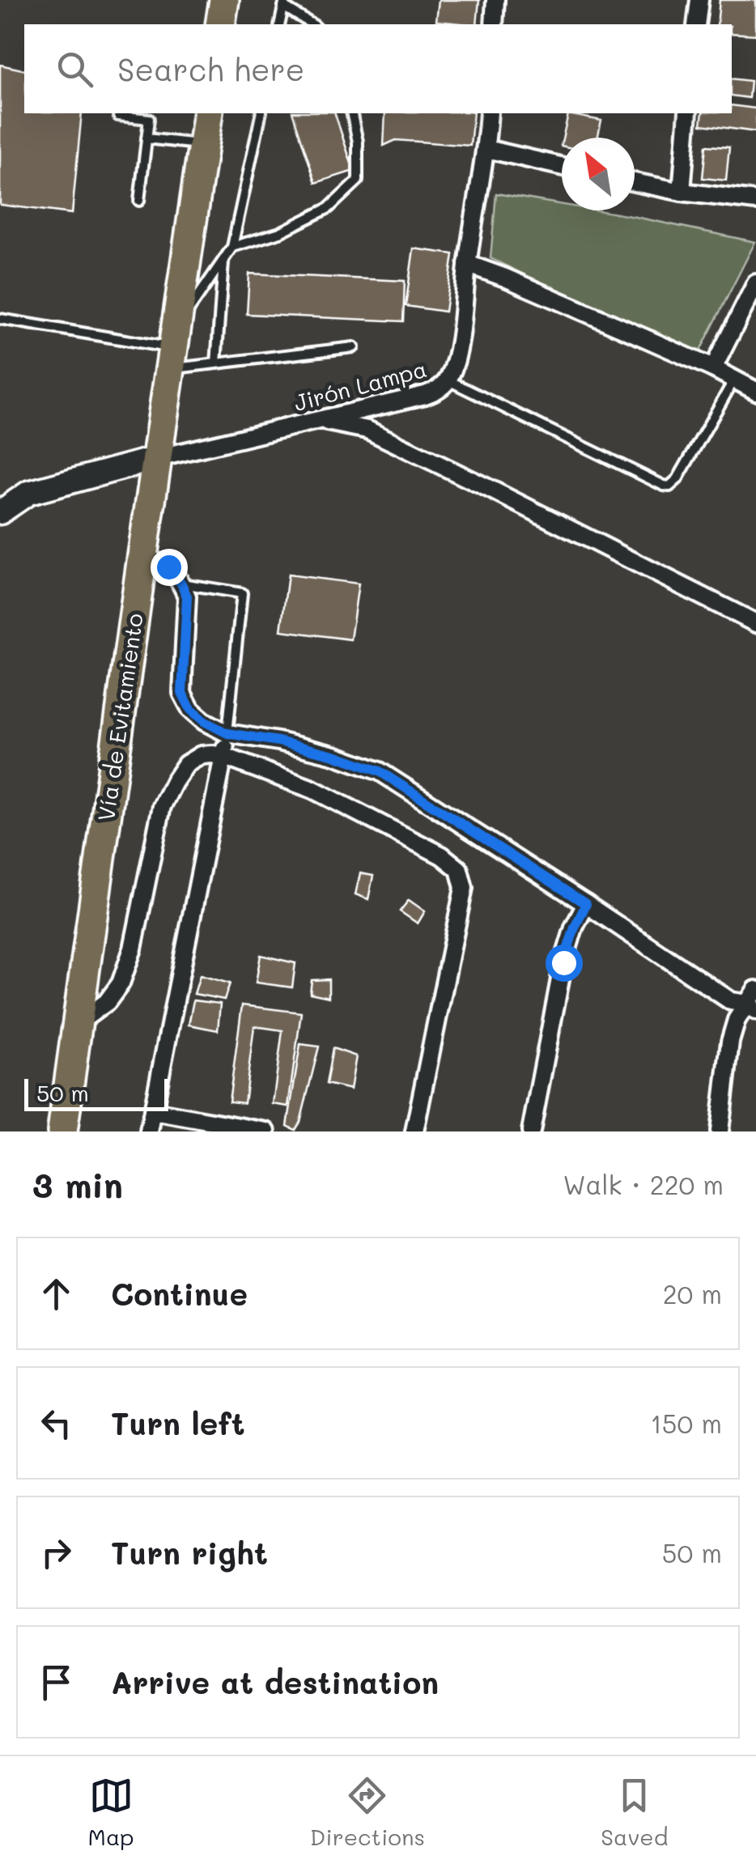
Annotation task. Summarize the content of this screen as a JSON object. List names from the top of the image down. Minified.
{"streets":{"highway":["Vía de Evitamiento"],"street":["Jirón Lampa"]},"crossings":[["Jirón Lampa","Vía de Evitamiento"]],"scale_bar":"50 m","north":"top left","page":{"search":"Search here","scale":"50 m","heading":["3 min","Walk · 220 m"],"list":[["Continue","20 m"],["Turn left","150 m"],["Turn right","50 m"],"Arrive at destination"],"nav":["Map","Directions","Saved"]}}
